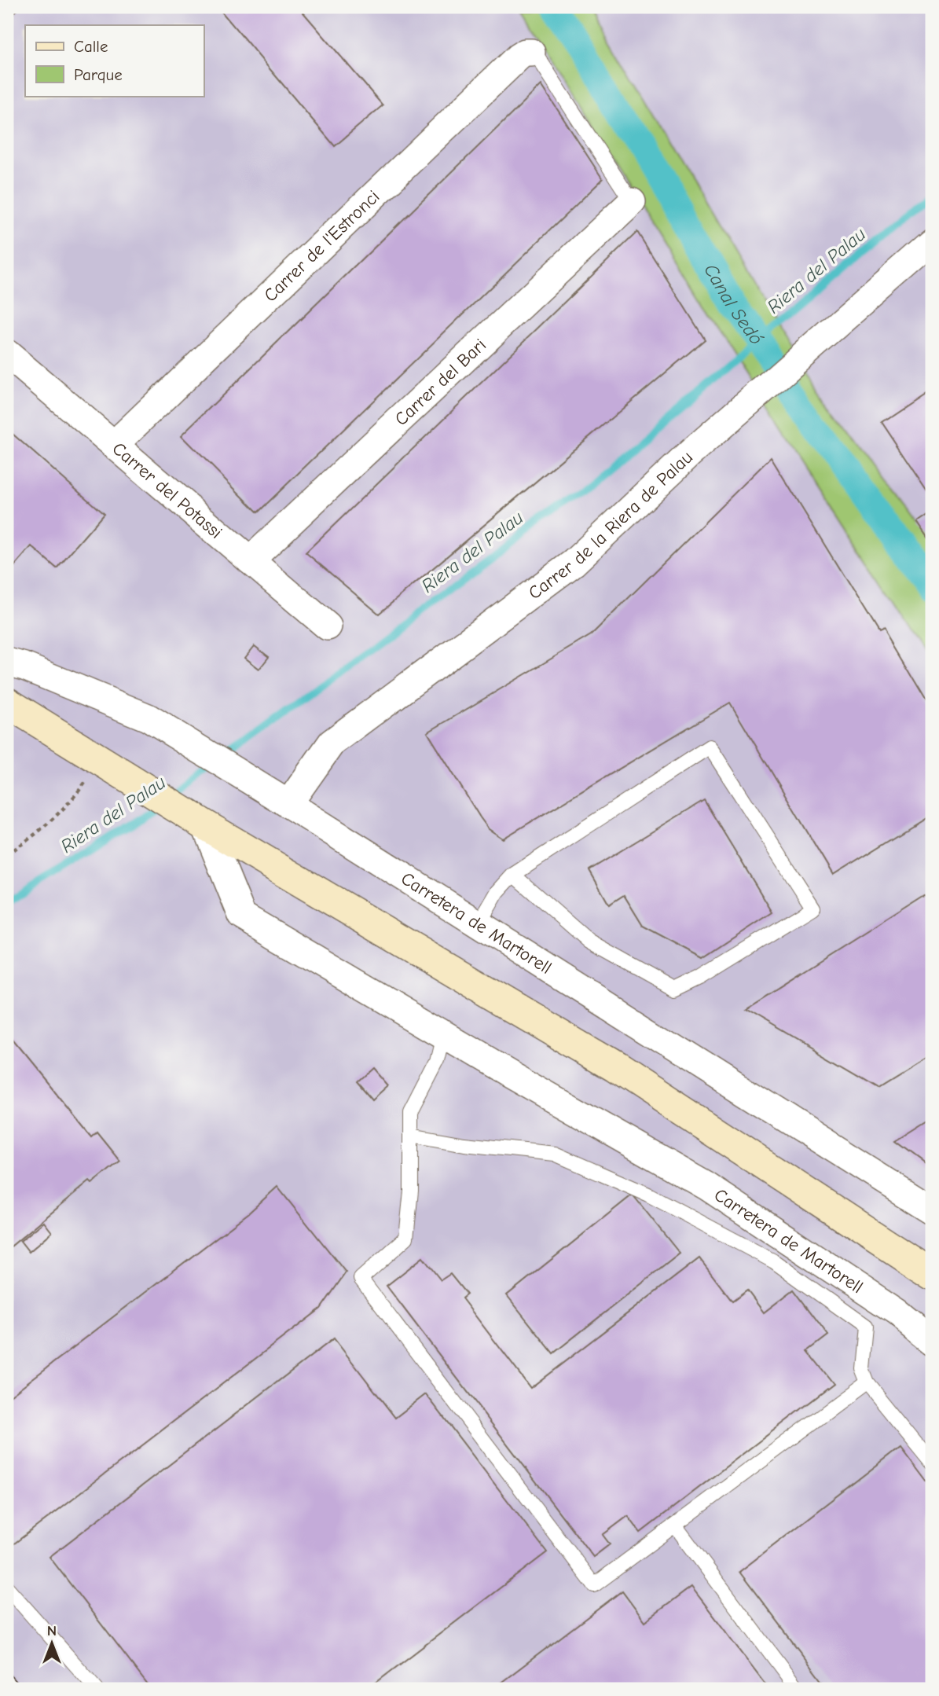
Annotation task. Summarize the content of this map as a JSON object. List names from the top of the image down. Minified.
{"streets":{"street":["Carrer de l'Estronci","Carrer del Bari","Carrer del Potassi","Carrer de la Riera de Palau","Carretera de Martorell"]},"crossings":[["Carrer de l'Estronci","Carrer del Potassi"],["Carrer del Bari","Carrer del Potassi"],["Carrer de la Riera de Palau","Carretera de Martorell"]],"water":["Riera del Palau","Canal Sedó"],"legend":["Calle","Parque"],"north":"top"}
